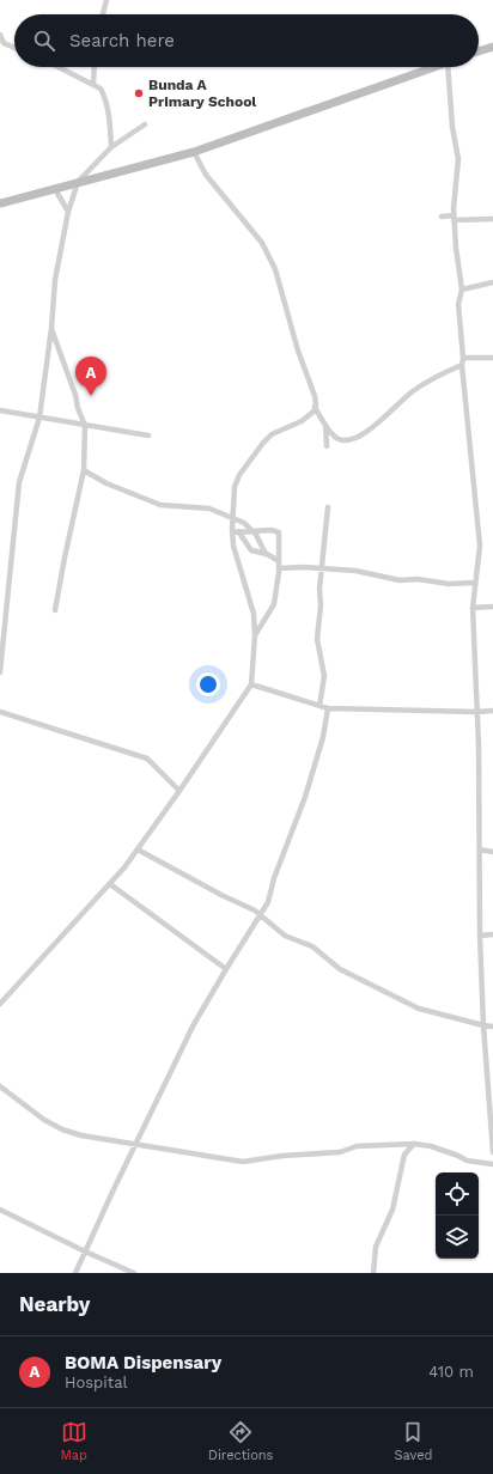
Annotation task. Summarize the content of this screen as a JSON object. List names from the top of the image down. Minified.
{"places":["Bunda A Primary School"],"page":{"search":"Search here","pins":"A","heading":"Nearby","list":[{"mark":"A","name":"BOMA Dispensary","note":"Hospital","value":"410 m"}],"nav":["Map","Directions","Saved"]}}
